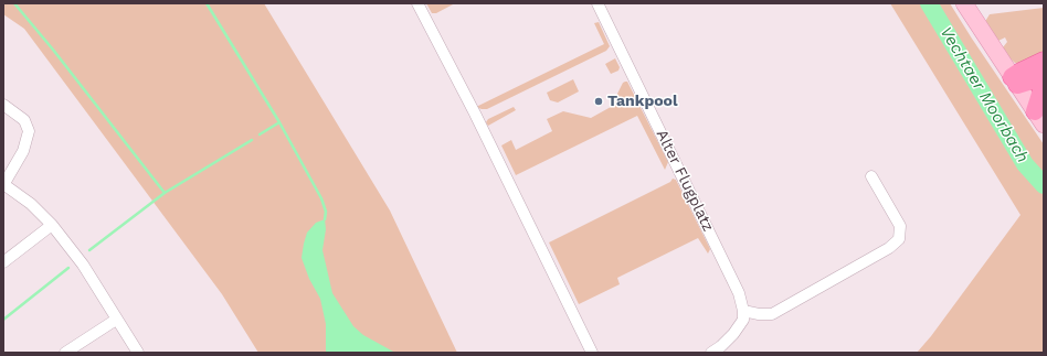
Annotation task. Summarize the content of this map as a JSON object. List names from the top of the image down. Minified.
{"streets":{"street":["Alter Flugplatz"]},"water":["Vechtaer Moorbach"],"places":["Tankpool"]}
